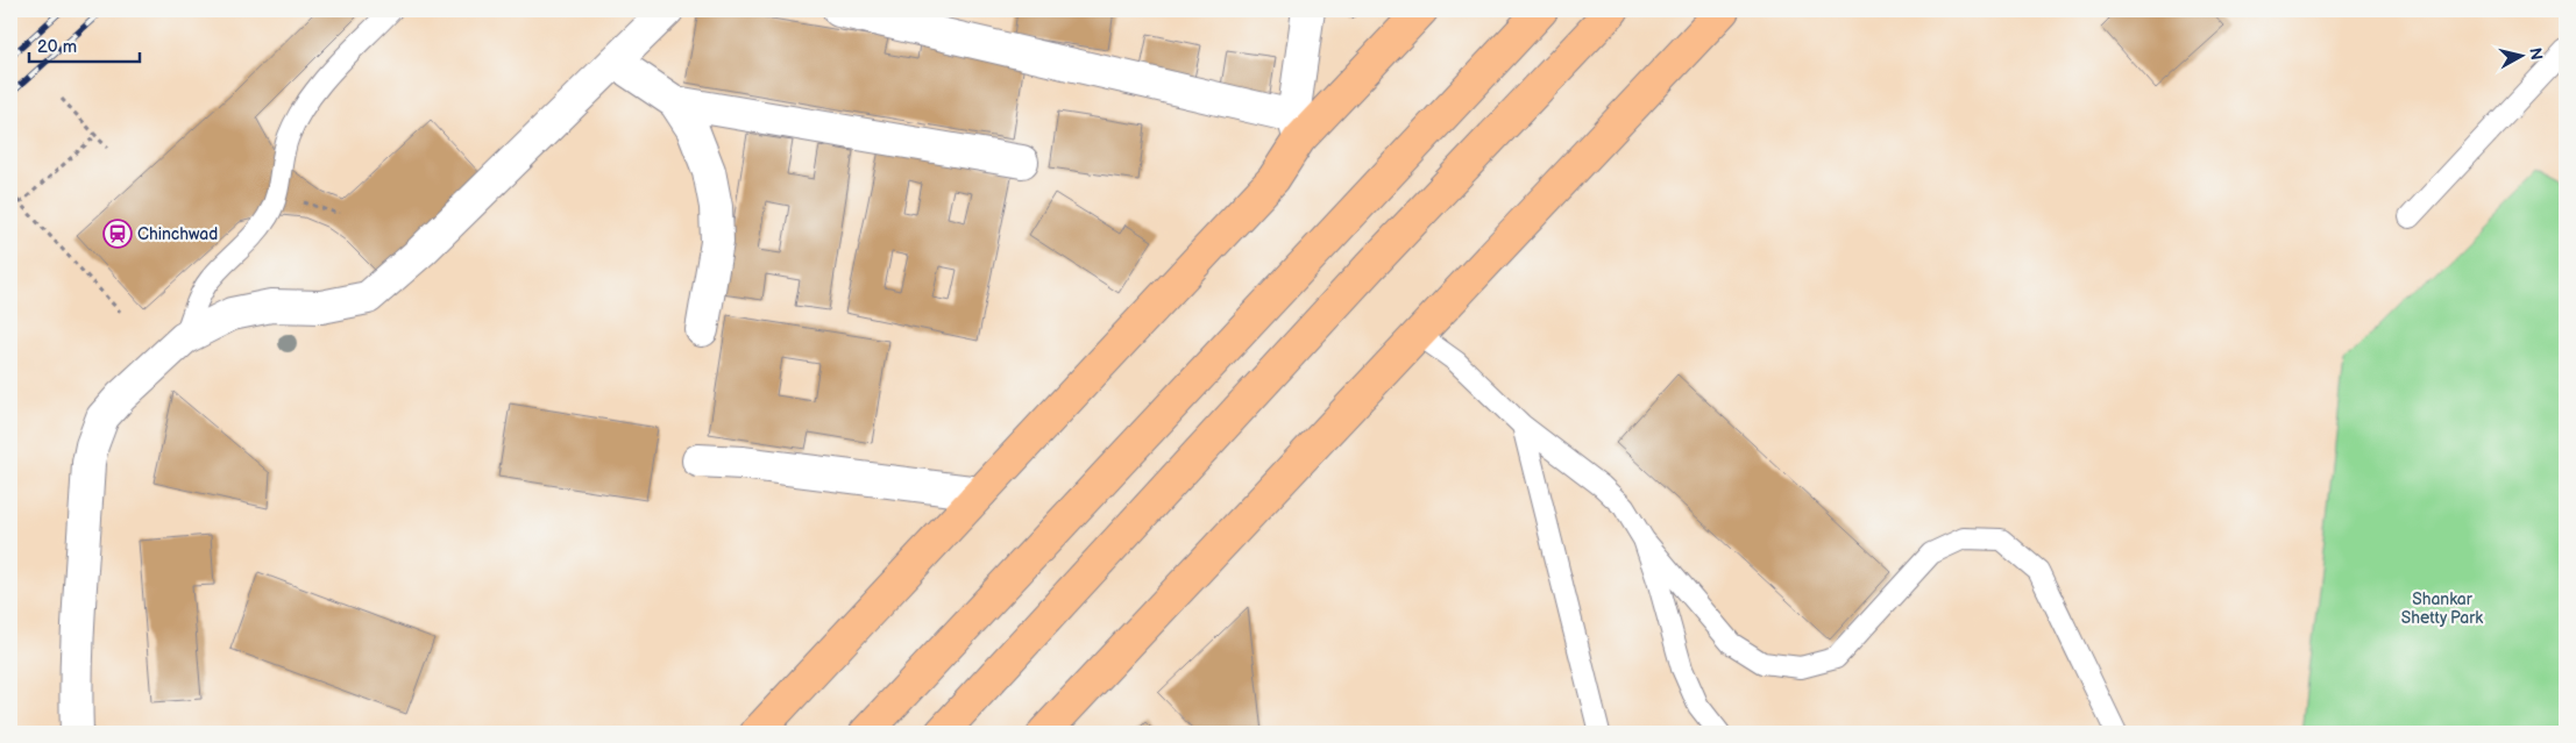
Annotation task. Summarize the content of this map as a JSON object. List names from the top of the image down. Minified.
{"parks":["Shankar Shetty Park"],"places":{"station":["Chinchwad"]},"scale_bar":"20 m","north":"right"}
